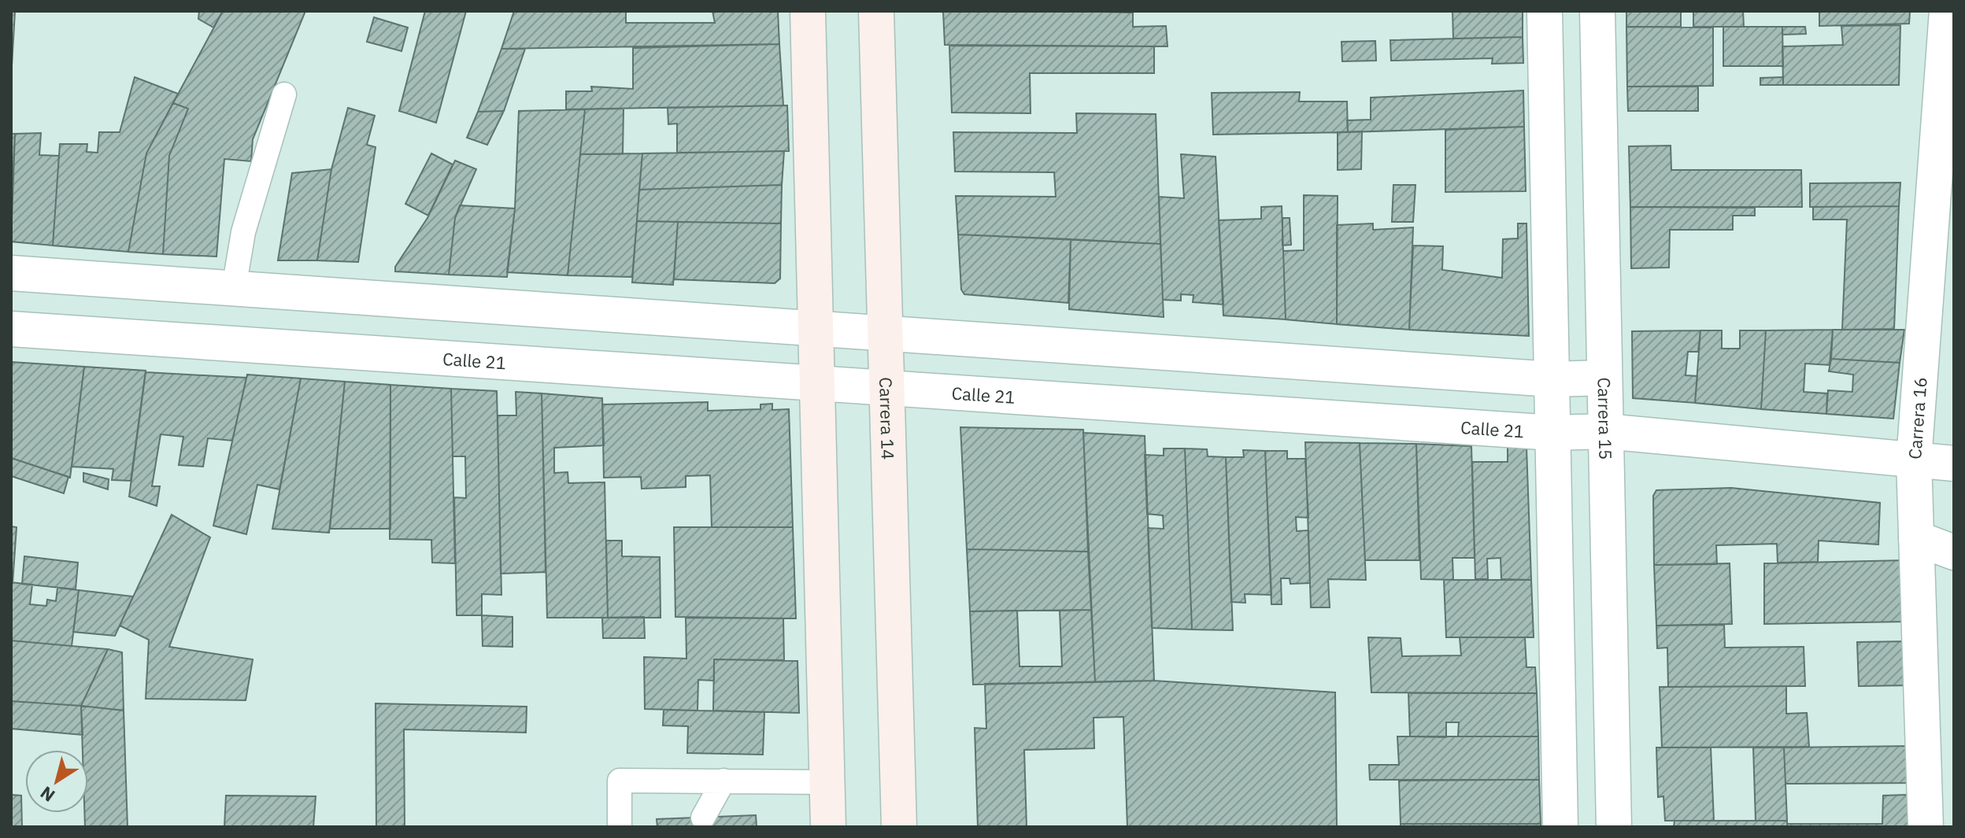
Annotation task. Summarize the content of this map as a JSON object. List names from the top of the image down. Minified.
{"streets":{"street":["Calle 21","Carrera 14","Carrera 15","Carrera 16"]},"crossings":[["Calle 21","Carrera 14"],["Calle 21","Carrera 15"],["Calle 21","Carrera 16"]],"north":"bottom left"}
